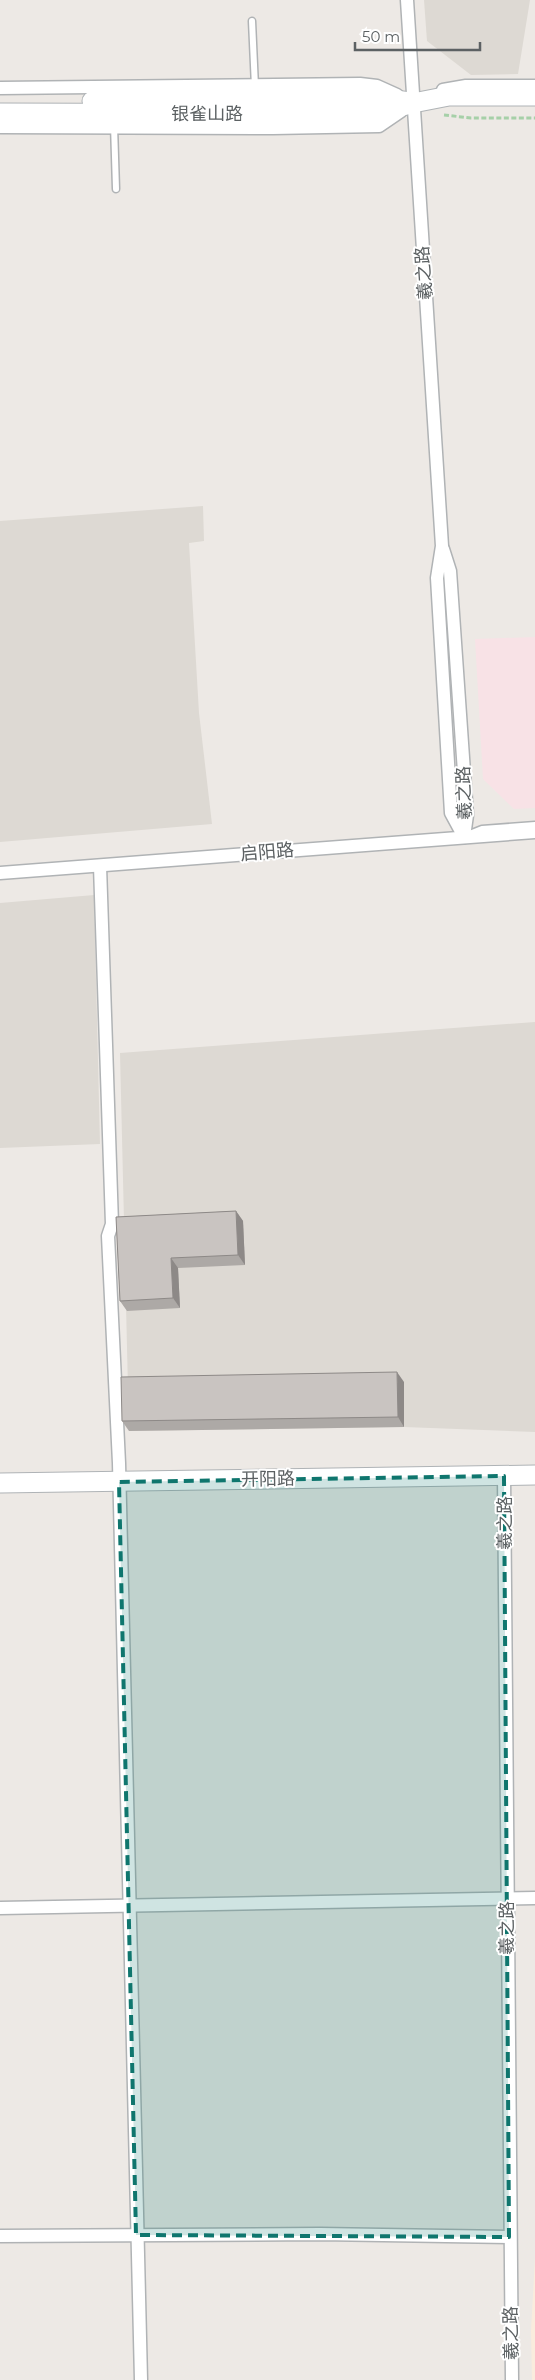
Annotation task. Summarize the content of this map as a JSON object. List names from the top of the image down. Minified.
{"streets":{"main road":["银雀山路","开阳路"],"street":["羲之路","启阳路"]},"crossings":[["银雀山路","羲之路"],["羲之路","启阳路"],["羲之路","开阳路"]],"scale_bar":"50 m"}
